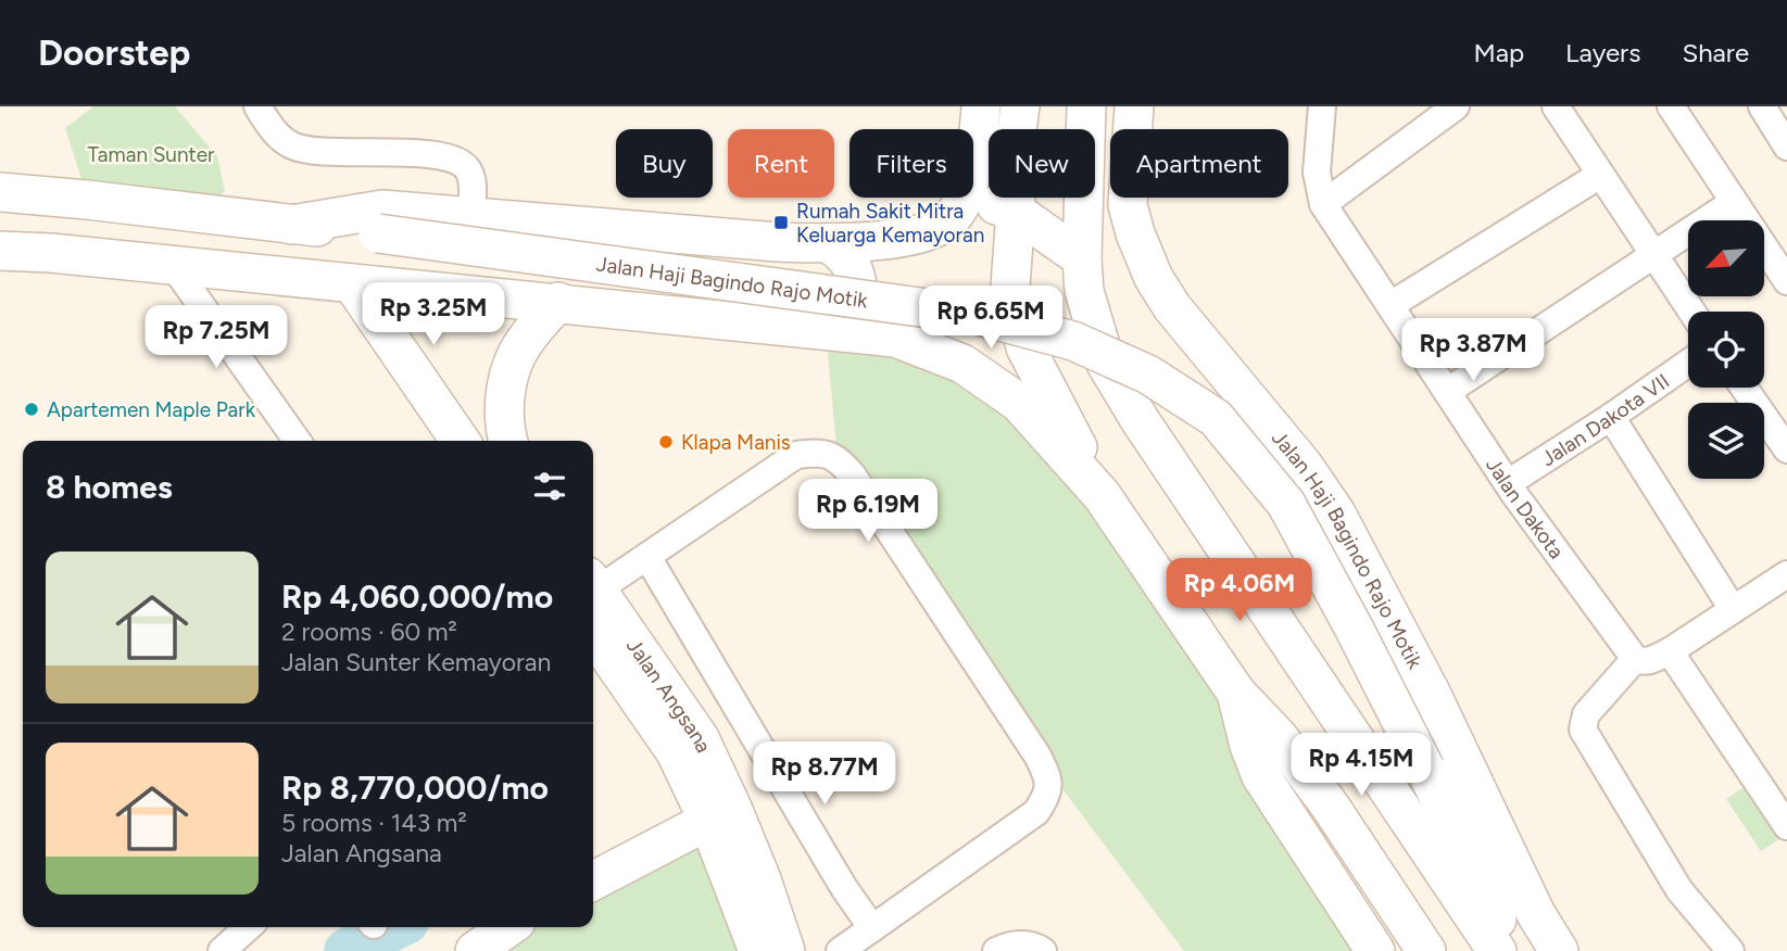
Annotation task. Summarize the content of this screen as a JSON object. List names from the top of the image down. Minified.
{"streets":{"main road":["Jalan Haji Bagindo Rajo Motik","Jalan Angsana"],"street":["Jalan Dakota VII","Jalan Dakota"]},"crossings":[["Jalan Dakota VII","Jalan Dakota"]],"parks":["Taman Sunter"],"places":{"transit":["Rumah Sakit Mitra Keluarga Kemayoran"],"other":["Apartemen Maple Park","Klapa Manis"]},"north":"bottom left","page":{"header":"Doorstep","nav":["Map","Layers","Share"],"chip":["Buy","Rent","Filters","New","Apartment"],"price":["Rp 3.25M","Rp 6.65M","Rp 7.25M","Rp 3.87M","Rp 6.19M","Rp 4.06M","Rp 4.15M","Rp 8.77M"],"heading":"8 homes","list":[{"name":"Rp 4,060,000/mo","note":"2 rooms · 60 m² · Jalan Sunter Kemayoran"},{"name":"Rp 8,770,000/mo","note":"5 rooms · 143 m² · Jalan Angsana"}]}}
